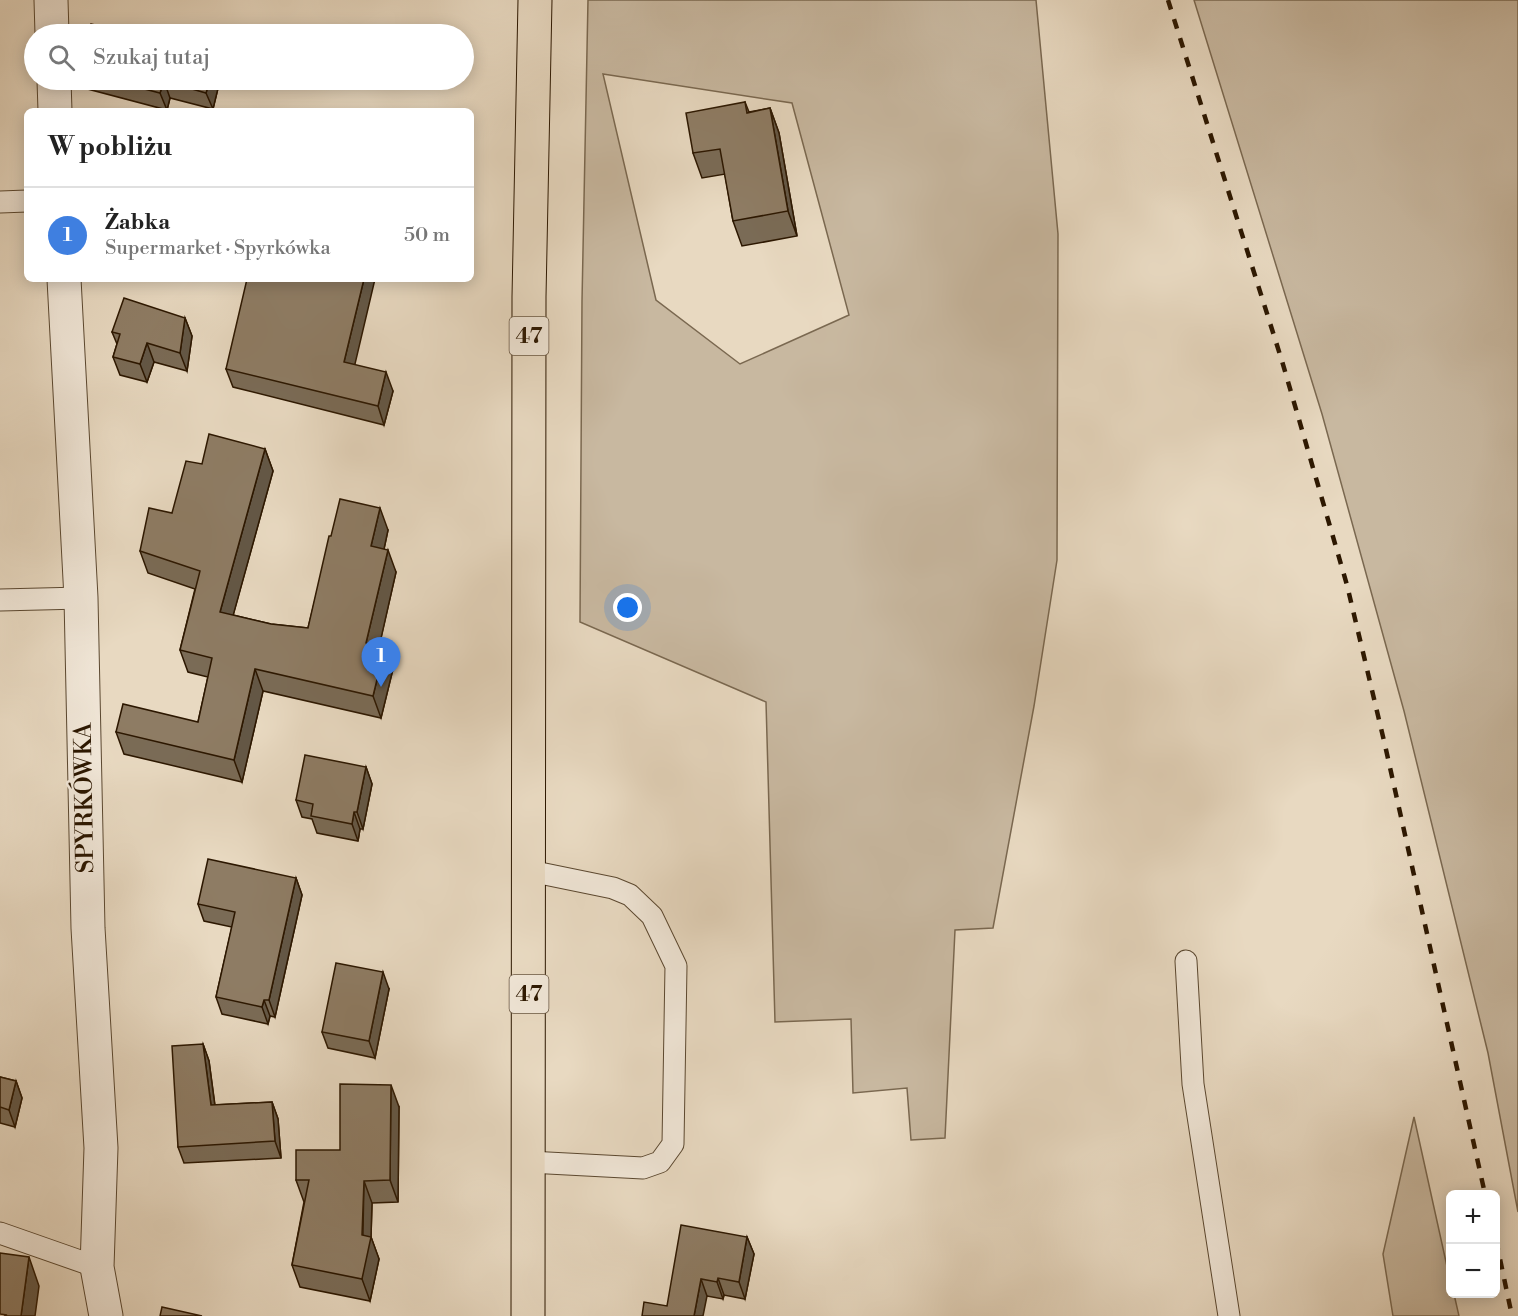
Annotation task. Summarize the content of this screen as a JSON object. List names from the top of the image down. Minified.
{"streets":{"main road":["47"],"street":["SPYRKÓWKA"]},"page":{"search":"Szukaj tutaj","heading":"W pobliżu","list":[{"mark":"1","name":"Żabka","note":"Supermarket · Spyrkówka","value":"50 m"}],"pins":"1","map_buttons":["+","−"]}}
